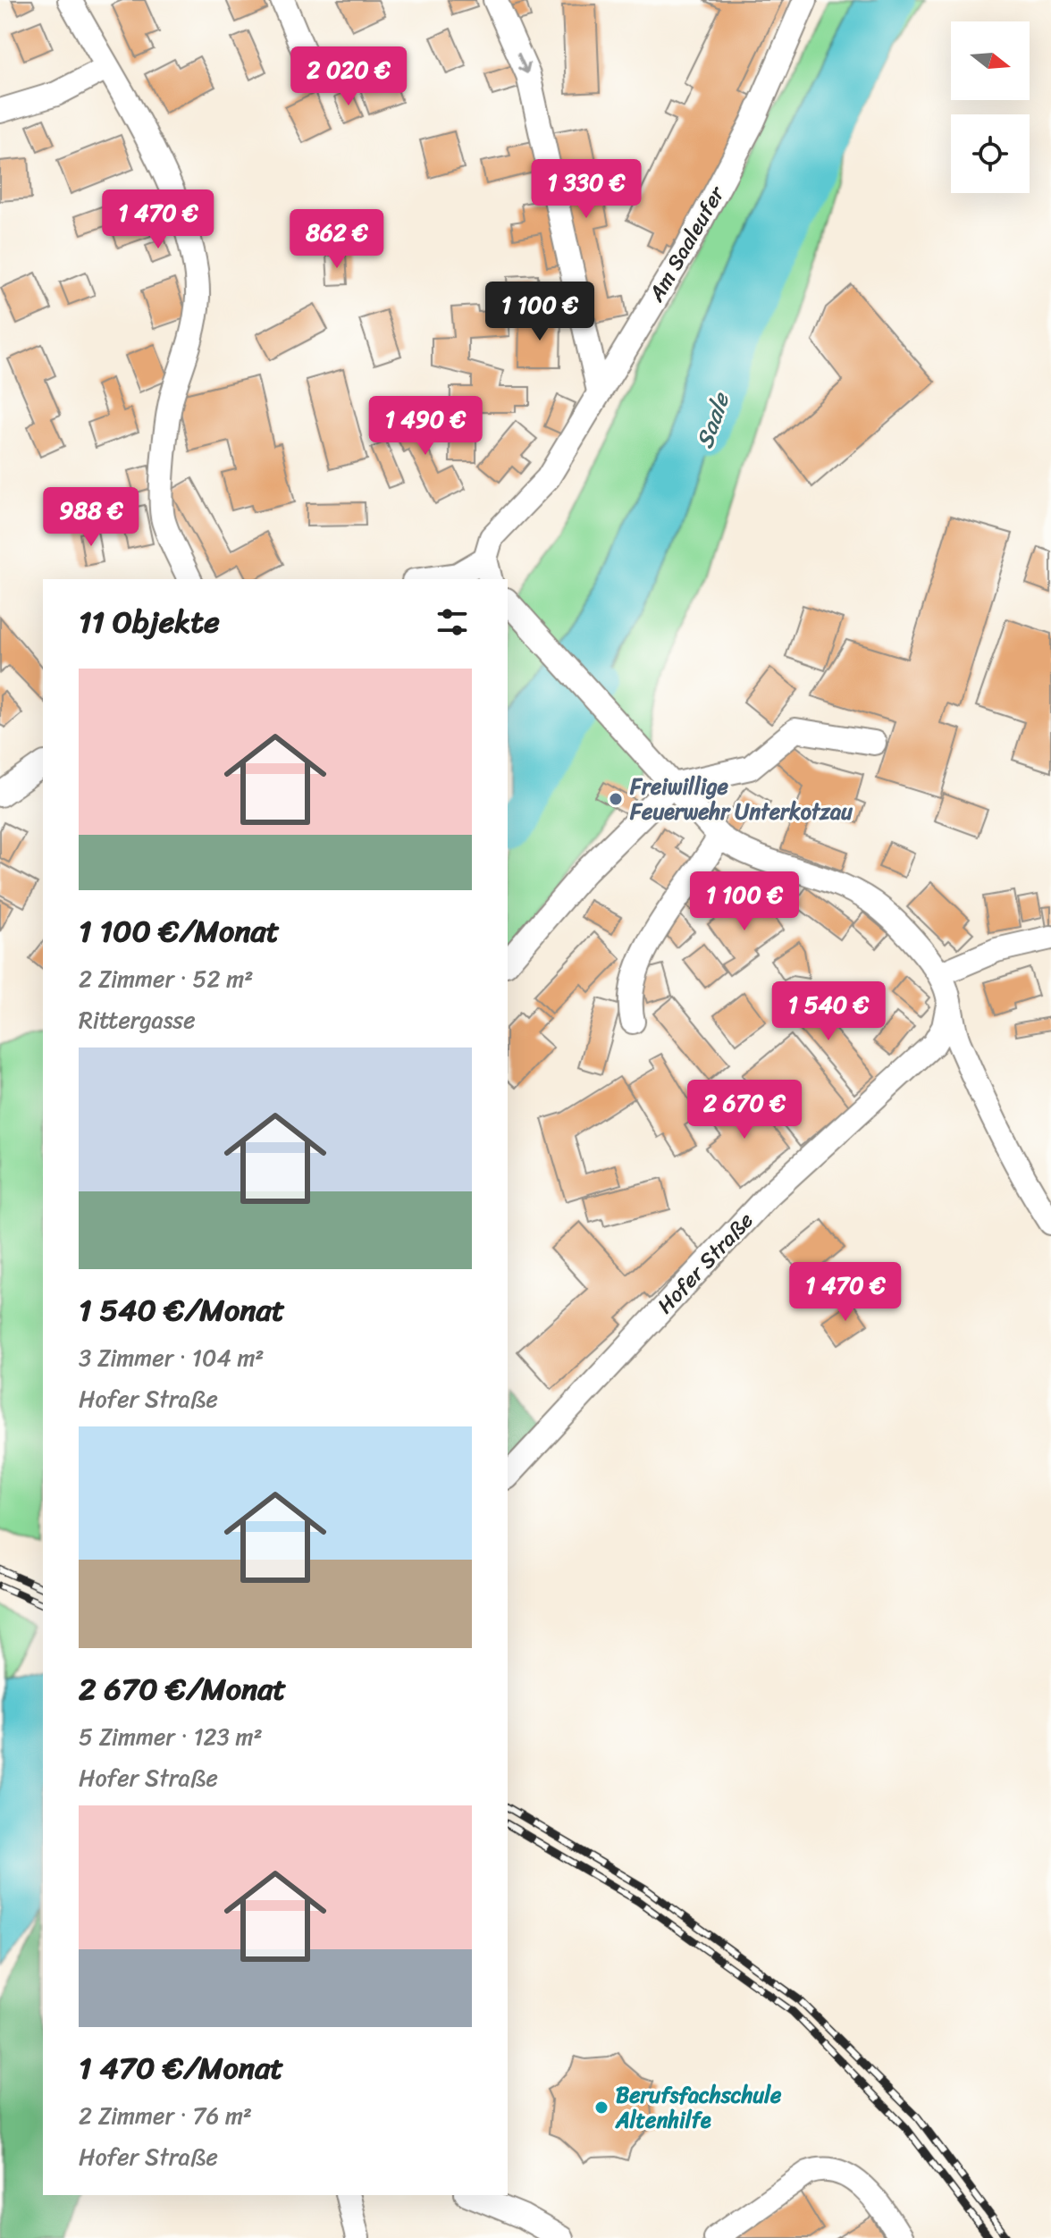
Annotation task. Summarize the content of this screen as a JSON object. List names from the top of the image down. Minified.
{"streets":{"street":["Am Saaleufer","Hofer Straße"]},"water":["Saale"],"places":["Freiwillige Feuerwehr Unterkotzau","Berufsfachschule Altenhilfe"],"north":"right","page":{"price":["2 020 €","1 330 €","1 470 €","862 €","1 100 €","1 490 €","988 €","1 100 €","1 540 €","2 670 €","1 470 €"],"heading":"11 Objekte","list":[{"name":"1 100 €/Monat","note":"2 Zimmer · 52 m² · Rittergasse"},{"name":"1 540 €/Monat","note":"3 Zimmer · 104 m² · Hofer Straße"},{"name":"2 670 €/Monat","note":"5 Zimmer · 123 m² · Hofer Straße"},{"name":"1 470 €/Monat","note":"2 Zimmer · 76 m² · Hofer Straße"}]}}
